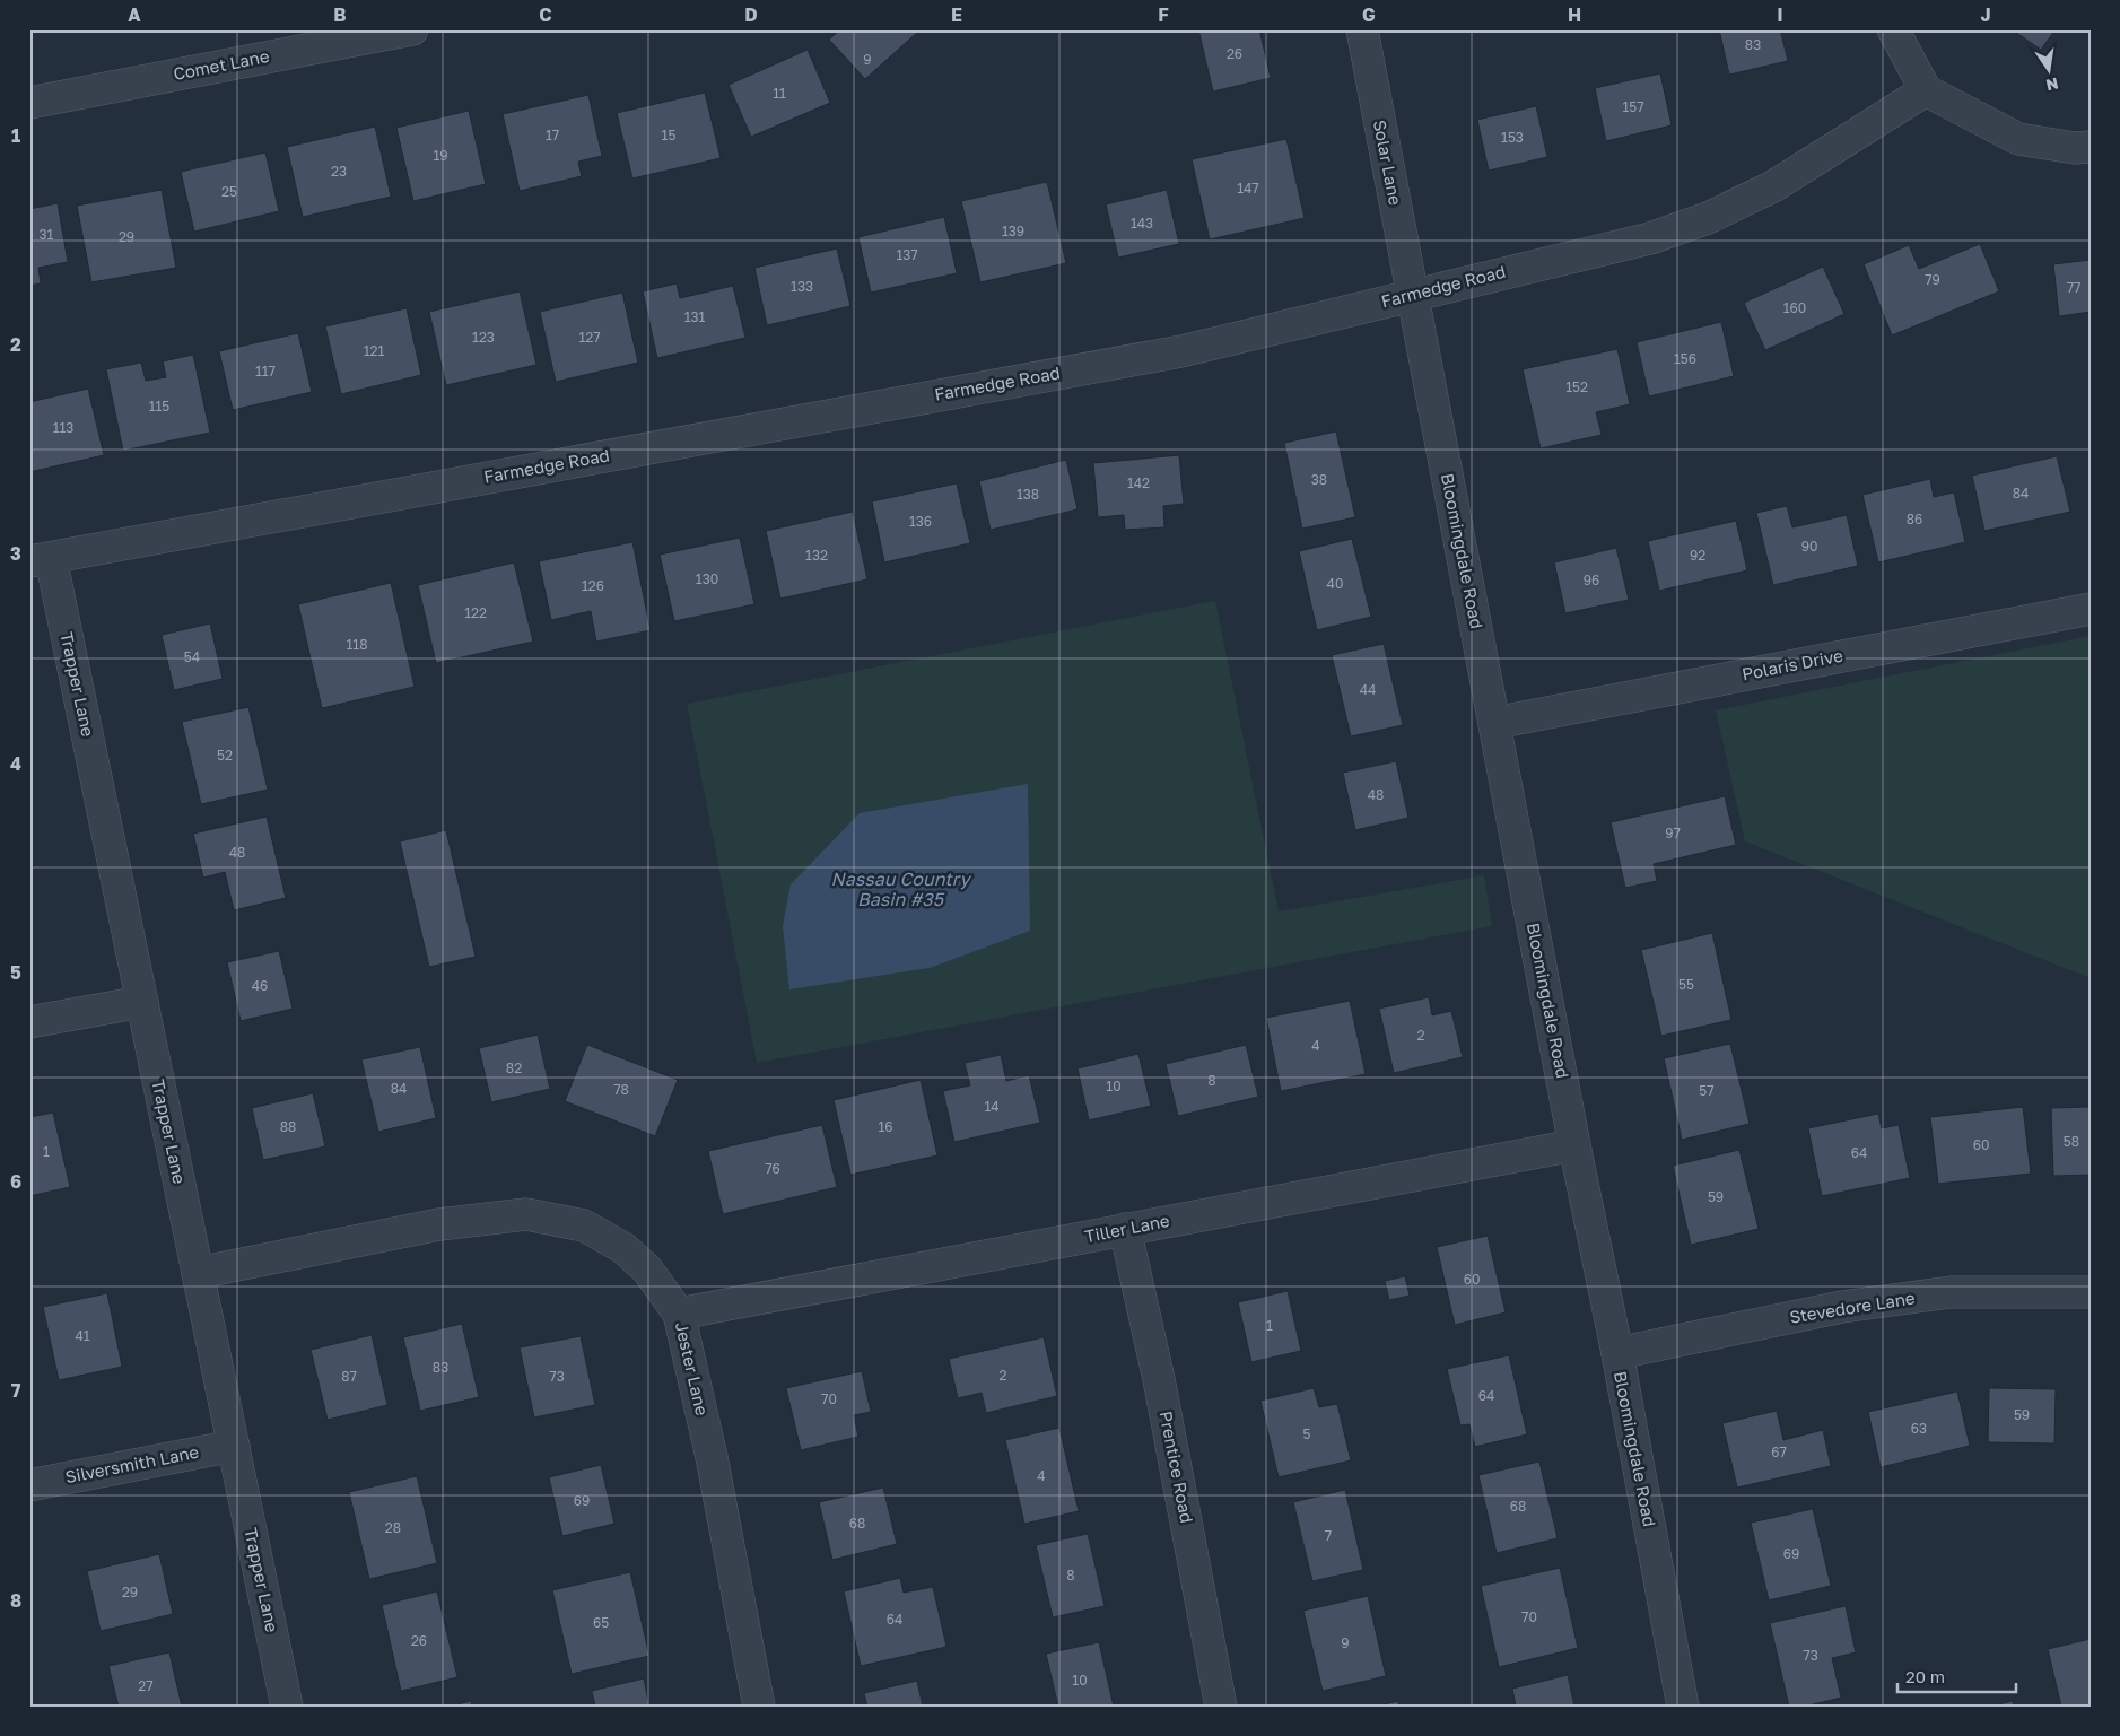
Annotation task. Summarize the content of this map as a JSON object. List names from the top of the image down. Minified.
{"streets":{"street":["Comet Lane","Solar Lane","Farmedge Road","Bloomingdale Road","Polaris Drive","Trapper Lane","Tiller Lane","Stevedore Lane","Jester Lane","Silversmith Lane","Prentice Road"]},"crossings":[["Solar Lane","Farmedge Road"],["Solar Lane","Bloomingdale Road"],["Farmedge Road","Bloomingdale Road"],["Farmedge Road","Trapper Lane"],["Bloomingdale Road","Polaris Drive"],["Bloomingdale Road","Tiller Lane"],["Bloomingdale Road","Stevedore Lane"],["Trapper Lane","Jester Lane"],["Trapper Lane","Silversmith Lane"],["Tiller Lane","Jester Lane"],["Tiller Lane","Prentice Road"]],"water":["Nassau Country Basin #35"],"house_numbers":["83","26","9","11","157","17","15","153","19","23","147","25","143","139","31","29","137","79","133","77","160","131","123","127","121","156","117","152","115","113","38","142","84","138","86","136","90","132","92","130","96","40","126","122","118","54","44","52","48","97","48","55","46","2","4","82","8","10","84","78","57","14","88","16","58","60","1","64","76","59","60","1","41","83","2","87","73","64","70","59","63","5","67","4","69","68","68","28","7","69","8","29","70","64","65","26","9","73","10","27"],"scale_bar":"20 m","north":"bottom","grid":{"columns":["A","B","C","D","E","F","G","H","I","J"],"rows":["1","2","3","4","5","6","7","8"]}}
